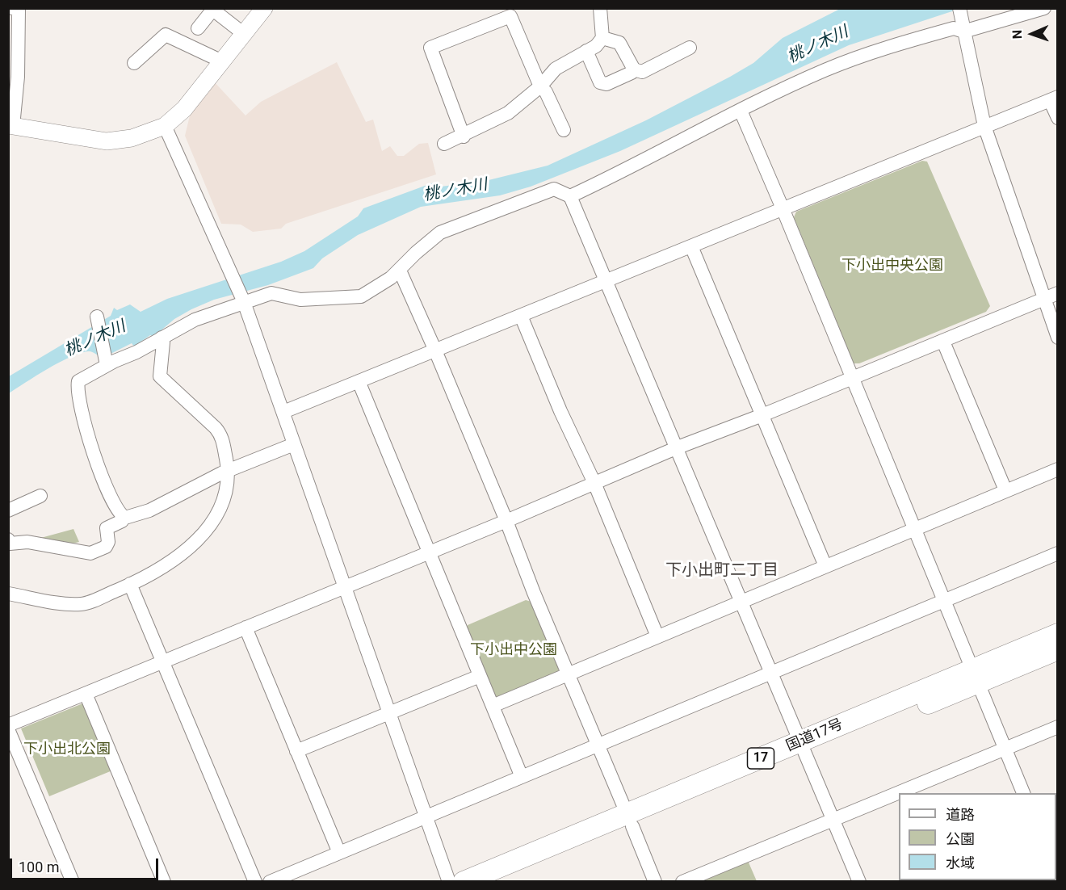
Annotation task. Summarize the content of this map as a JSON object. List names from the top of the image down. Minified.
{"streets":{"highway":["国道17号","17"]},"districts":["下小出町二丁目"],"water":["桃ノ木川"],"parks":["下小出中央公園","下小出中公園","下小出北公園"],"legend":["道路","公園","水域"],"scale_bar":"100 m","north":"left"}
